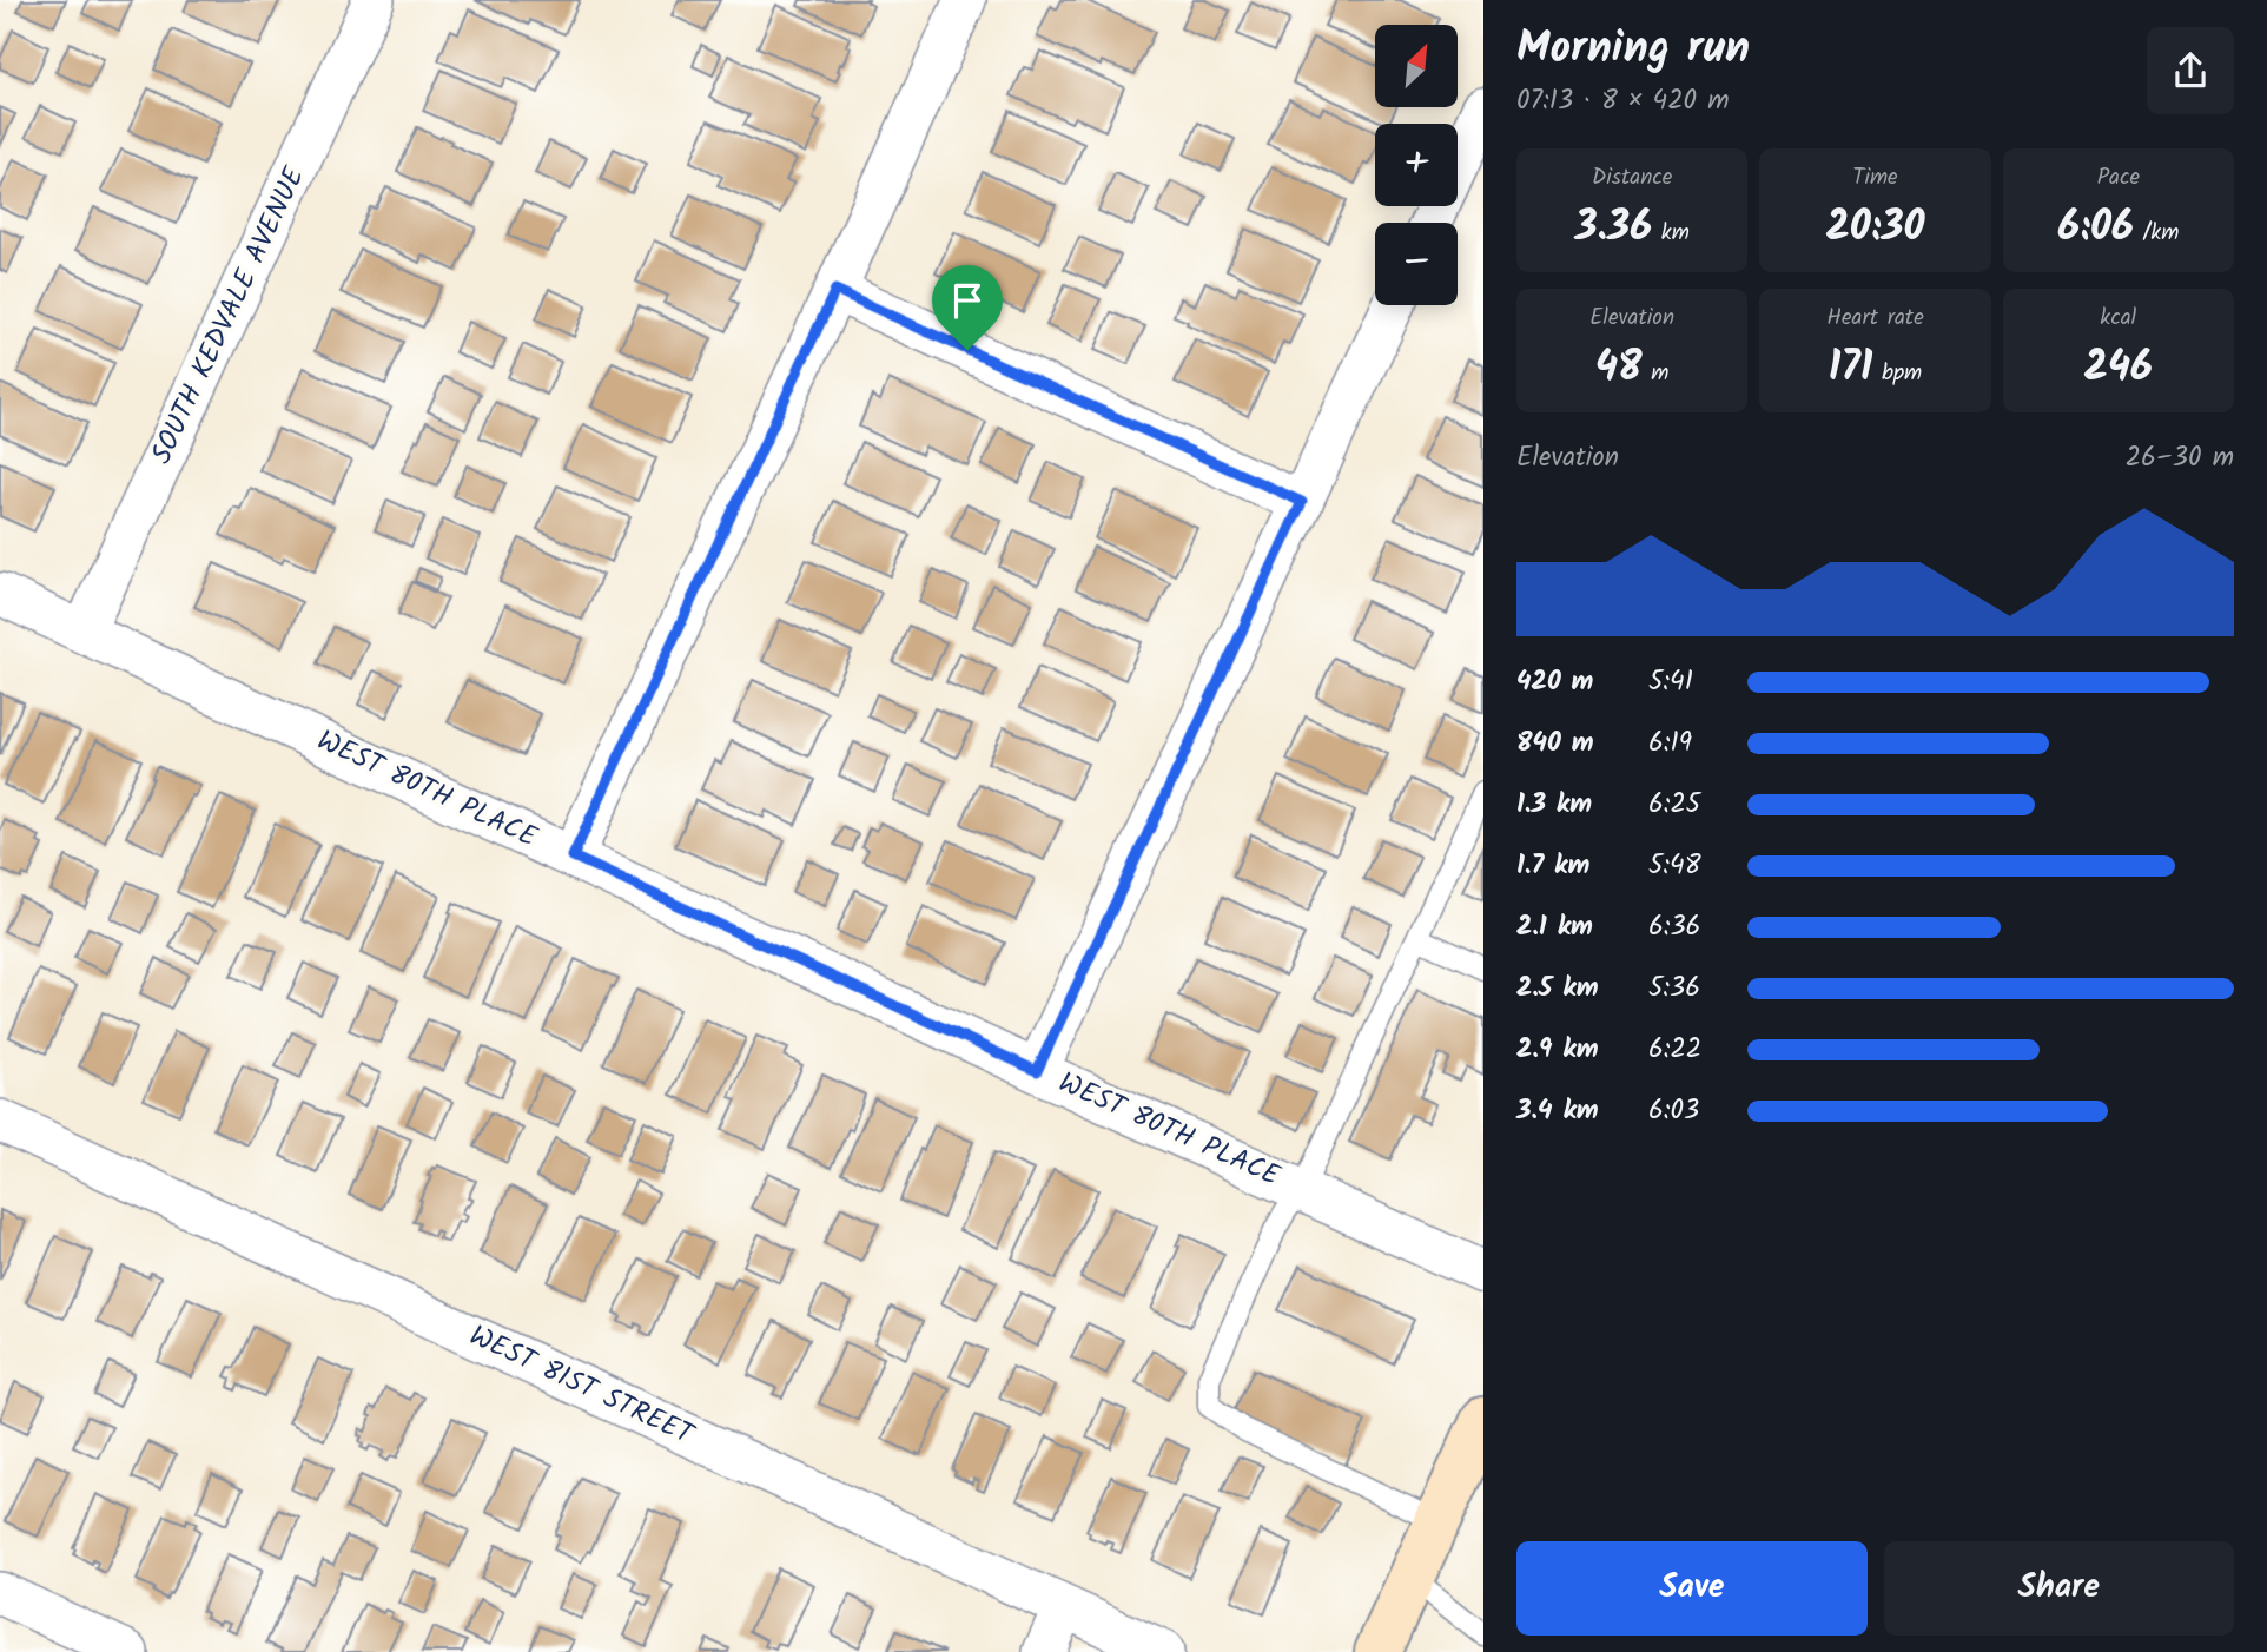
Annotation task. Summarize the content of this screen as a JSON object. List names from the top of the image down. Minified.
{"streets":{"street":["SOUTH KEDVALE AVENUE","WEST 80TH PLACE","WEST 81ST STREET"]},"crossings":[["SOUTH KEDVALE AVENUE","WEST 80TH PLACE"]],"north":"top right","page":{"heading":["Morning run","07:13 · 8 × 420 m"],"map_buttons":["+","−"],"stats":[["Distance","3.36 km"],["Time","20:30"],["Pace","6:06 /km"],["Elevation","48 m"],["Heart rate","171 bpm"],["kcal","246"]],"chart":["Elevation","26–30 m"],"list":[{"name":"420 m","note":"5:41"},{"name":"840 m","note":"6:19"},{"name":"1.3 km","note":"6:25"},{"name":"1.7 km","note":"5:48"},{"name":"2.1 km","note":"6:36"},{"name":"2.5 km","note":"5:36"},{"name":"2.9 km","note":"6:22"},{"name":"3.4 km","note":"6:03"}],"buttons":["Save","Share"]}}
